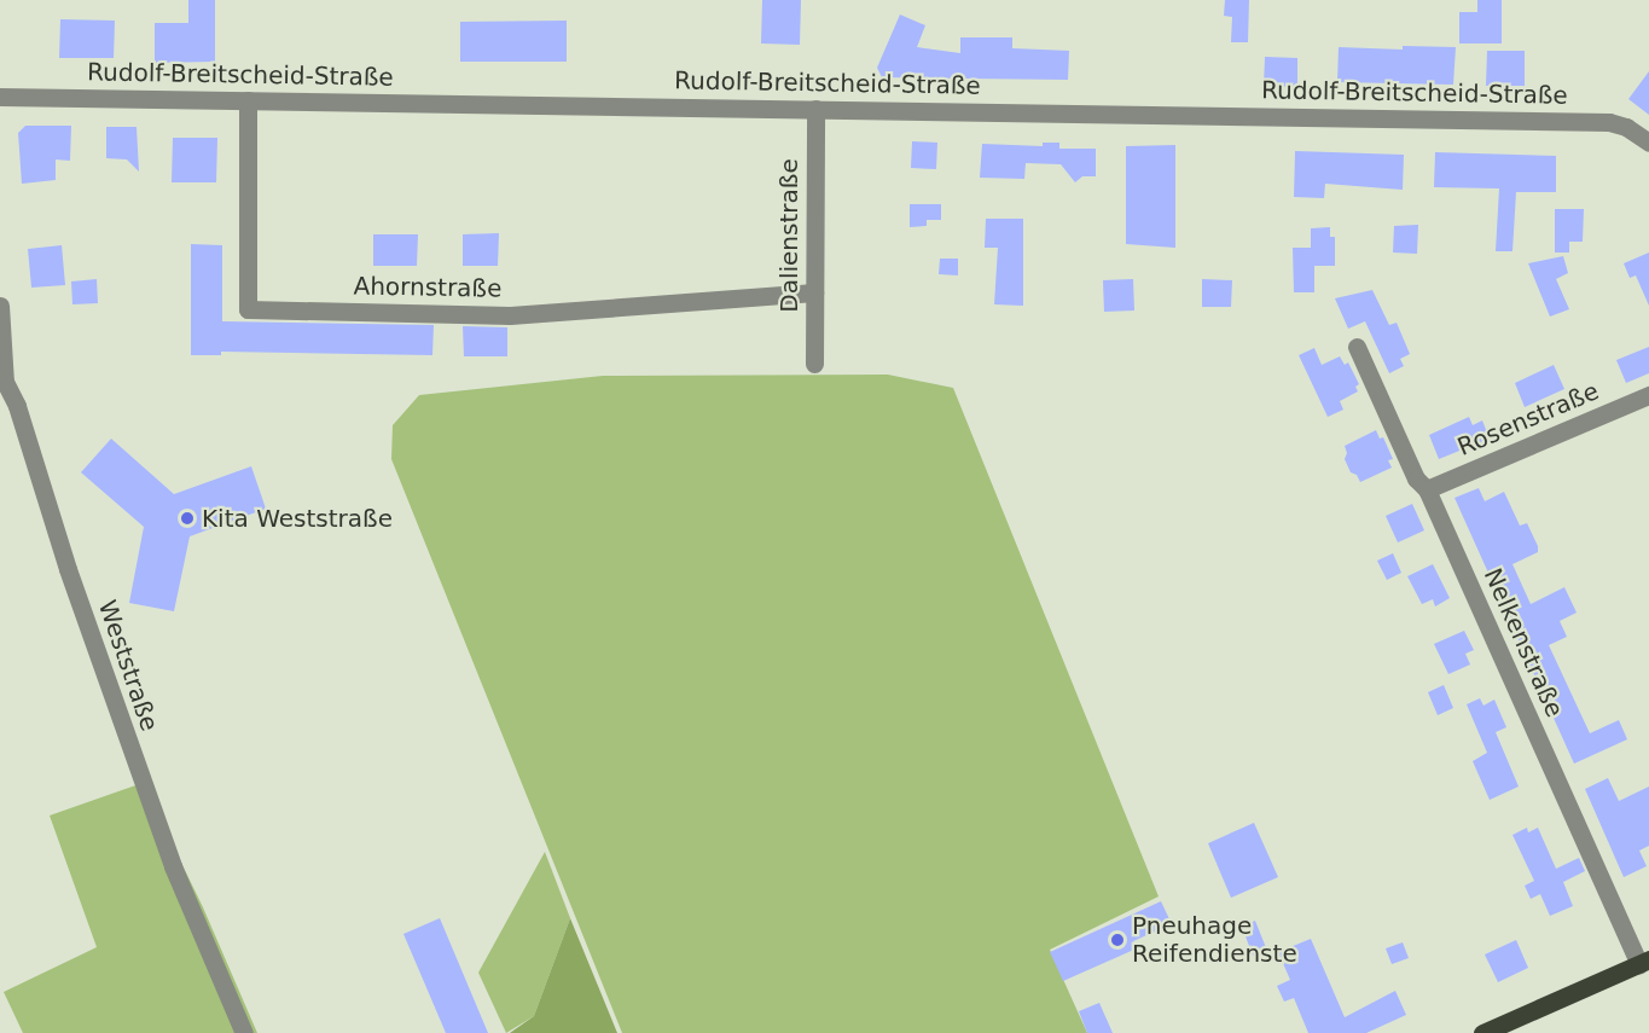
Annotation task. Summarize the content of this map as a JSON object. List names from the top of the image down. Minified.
{"streets":{"street":["Rudolf-Breitscheid-Straße","Dalienstraße","Ahornstraße","Rosenstraße","Nelkenstraße","Weststraße"]},"crossings":[["Rudolf-Breitscheid-Straße","Dalienstraße"],["Rudolf-Breitscheid-Straße","Ahornstraße"],["Dalienstraße","Ahornstraße"],["Rosenstraße","Nelkenstraße"]],"places":["Kita Weststraße","Pneuhage Reifendienste"]}
